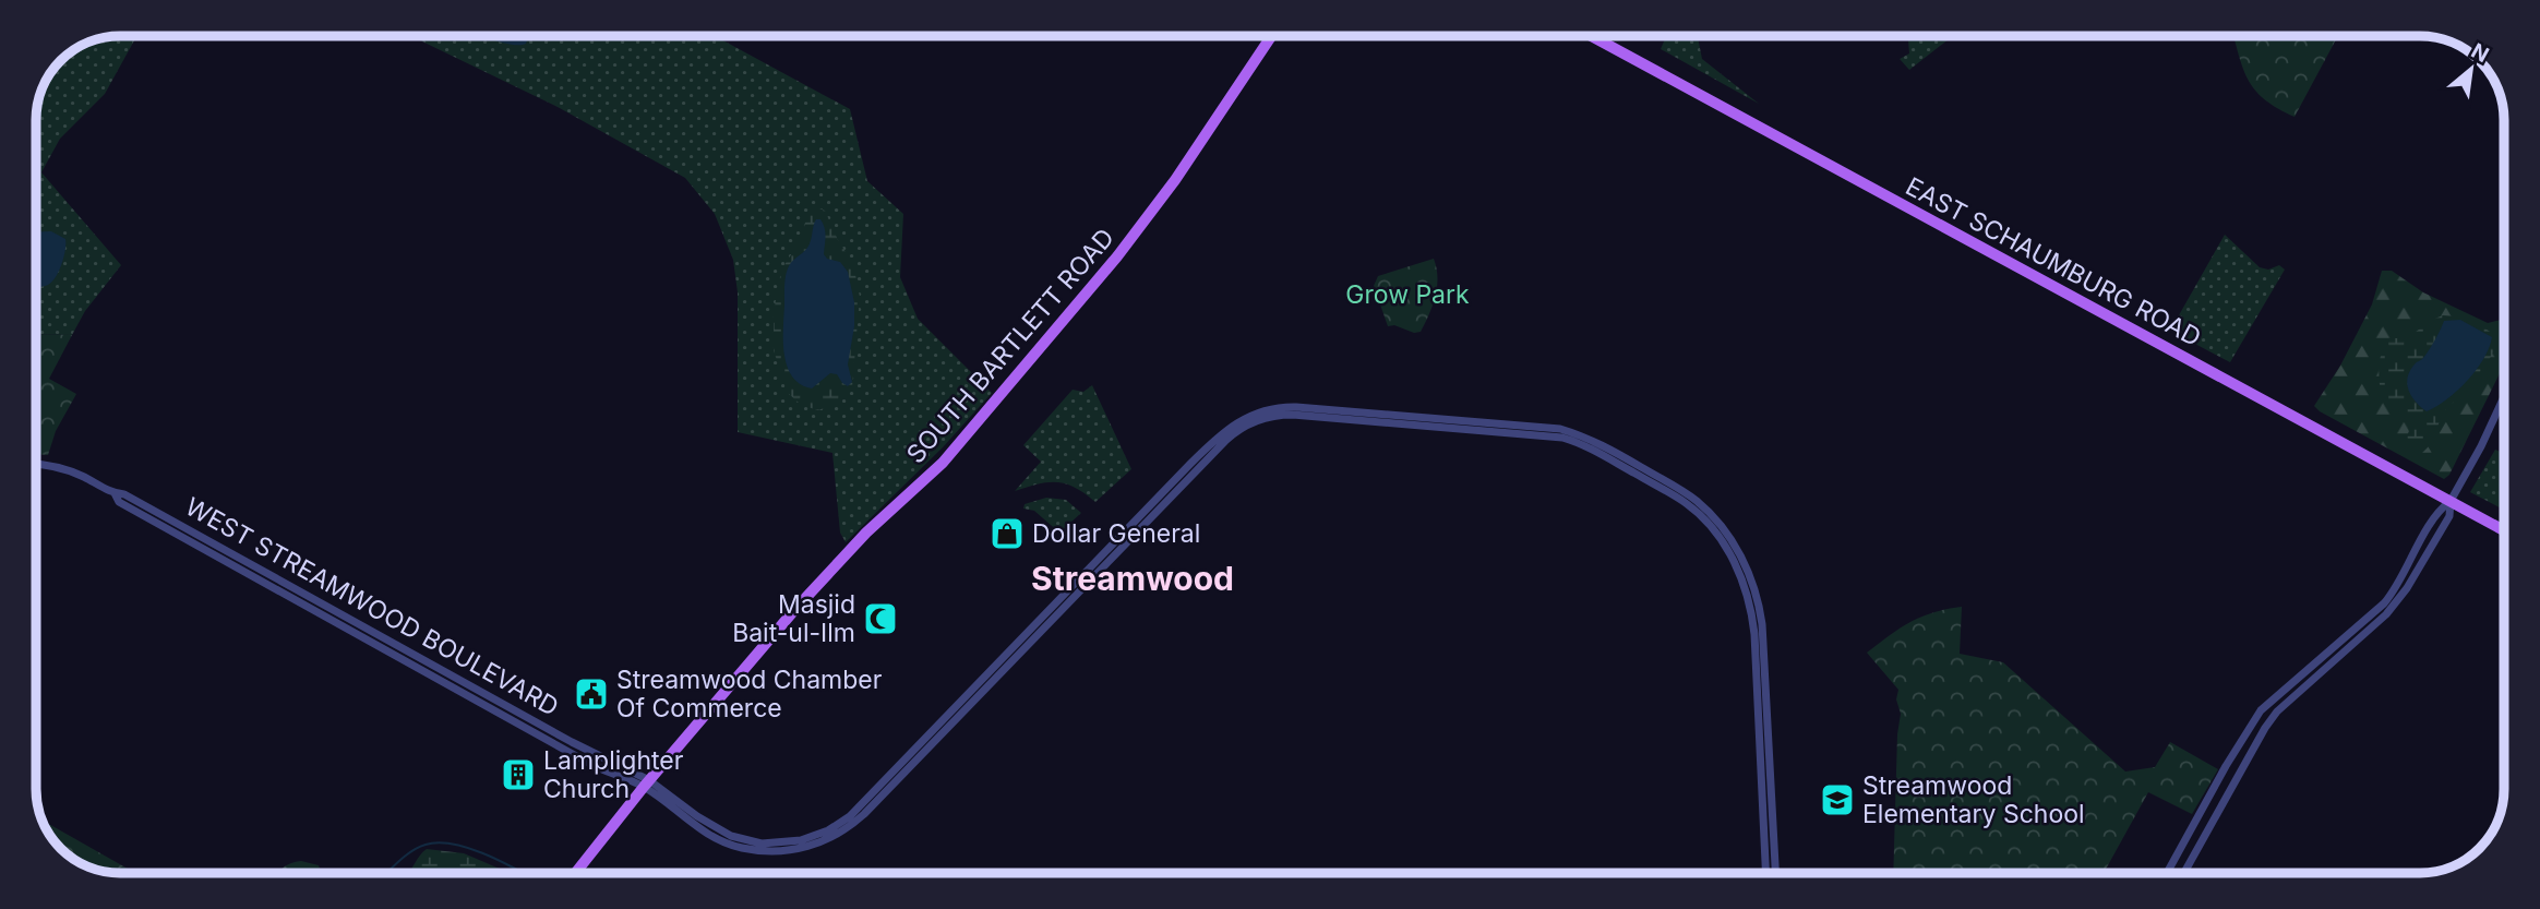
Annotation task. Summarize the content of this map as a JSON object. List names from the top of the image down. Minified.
{"streets":{"main road":["EAST SCHAUMBURG ROAD","SOUTH BARTLETT ROAD"],"street":["WEST STREAMWOOD BOULEVARD"]},"crossings":[["SOUTH BARTLETT ROAD","WEST STREAMWOOD BOULEVARD"]],"districts":["Streamwood"],"parks":["Grow Park"],"places":{"shop":["Dollar General"],"mosque":["Masjid Bait-ul-Ilm"],"public building":["Streamwood Chamber Of Commerce"],"building":["Lamplighter Church"],"school or university":["Streamwood Elementary School"]},"north":"top right"}
